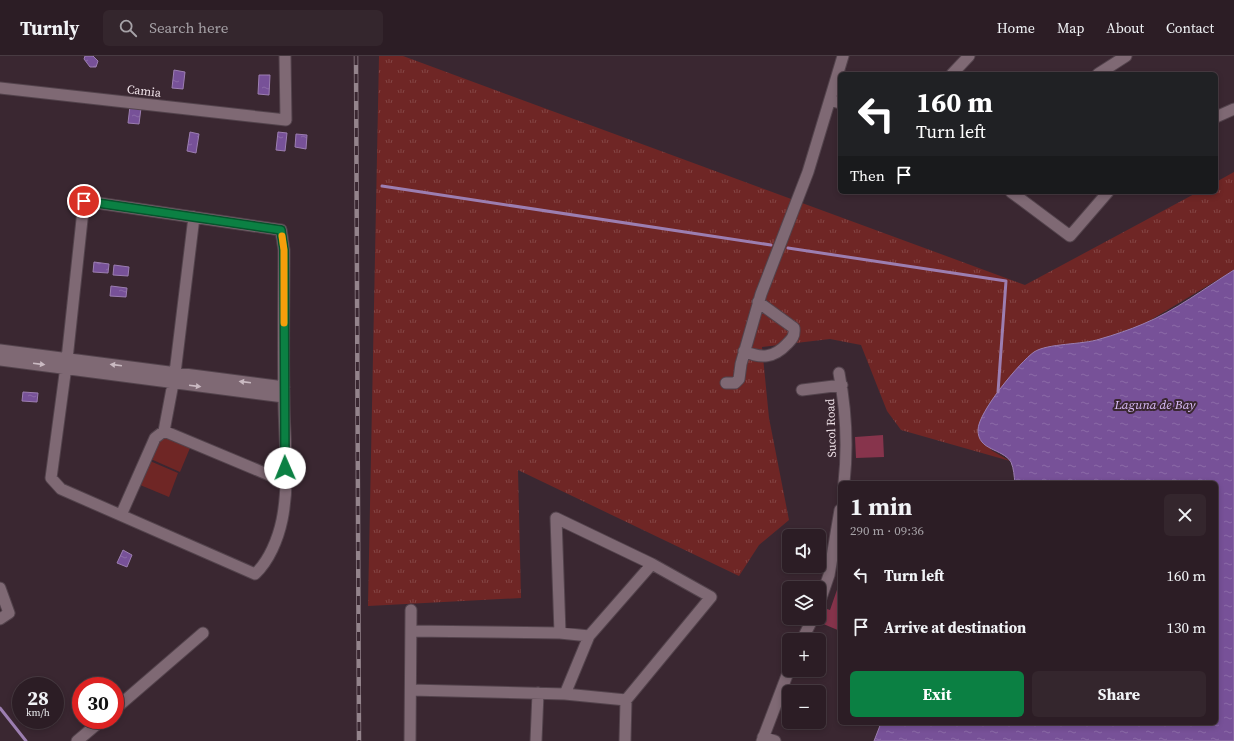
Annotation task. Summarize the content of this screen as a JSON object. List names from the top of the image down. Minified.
{"streets":{"street":["Camia","Sucol Road"]},"water":["Laguna de Bay"],"page":{"header":"Turnly","search":"Search here","nav":["Home","Map","About","Contact"],"turn":["160 m","Turn left"],"then":"Then","heading":["1 min","290 m · 09:36"],"map_buttons":["+","−"],"list":[{"name":"Turn left","value":"160 m"},{"name":"Arrive at destination","value":"130 m"}],"buttons":["Exit","Share"],"speed":"28 km/h","limit":"30"}}
